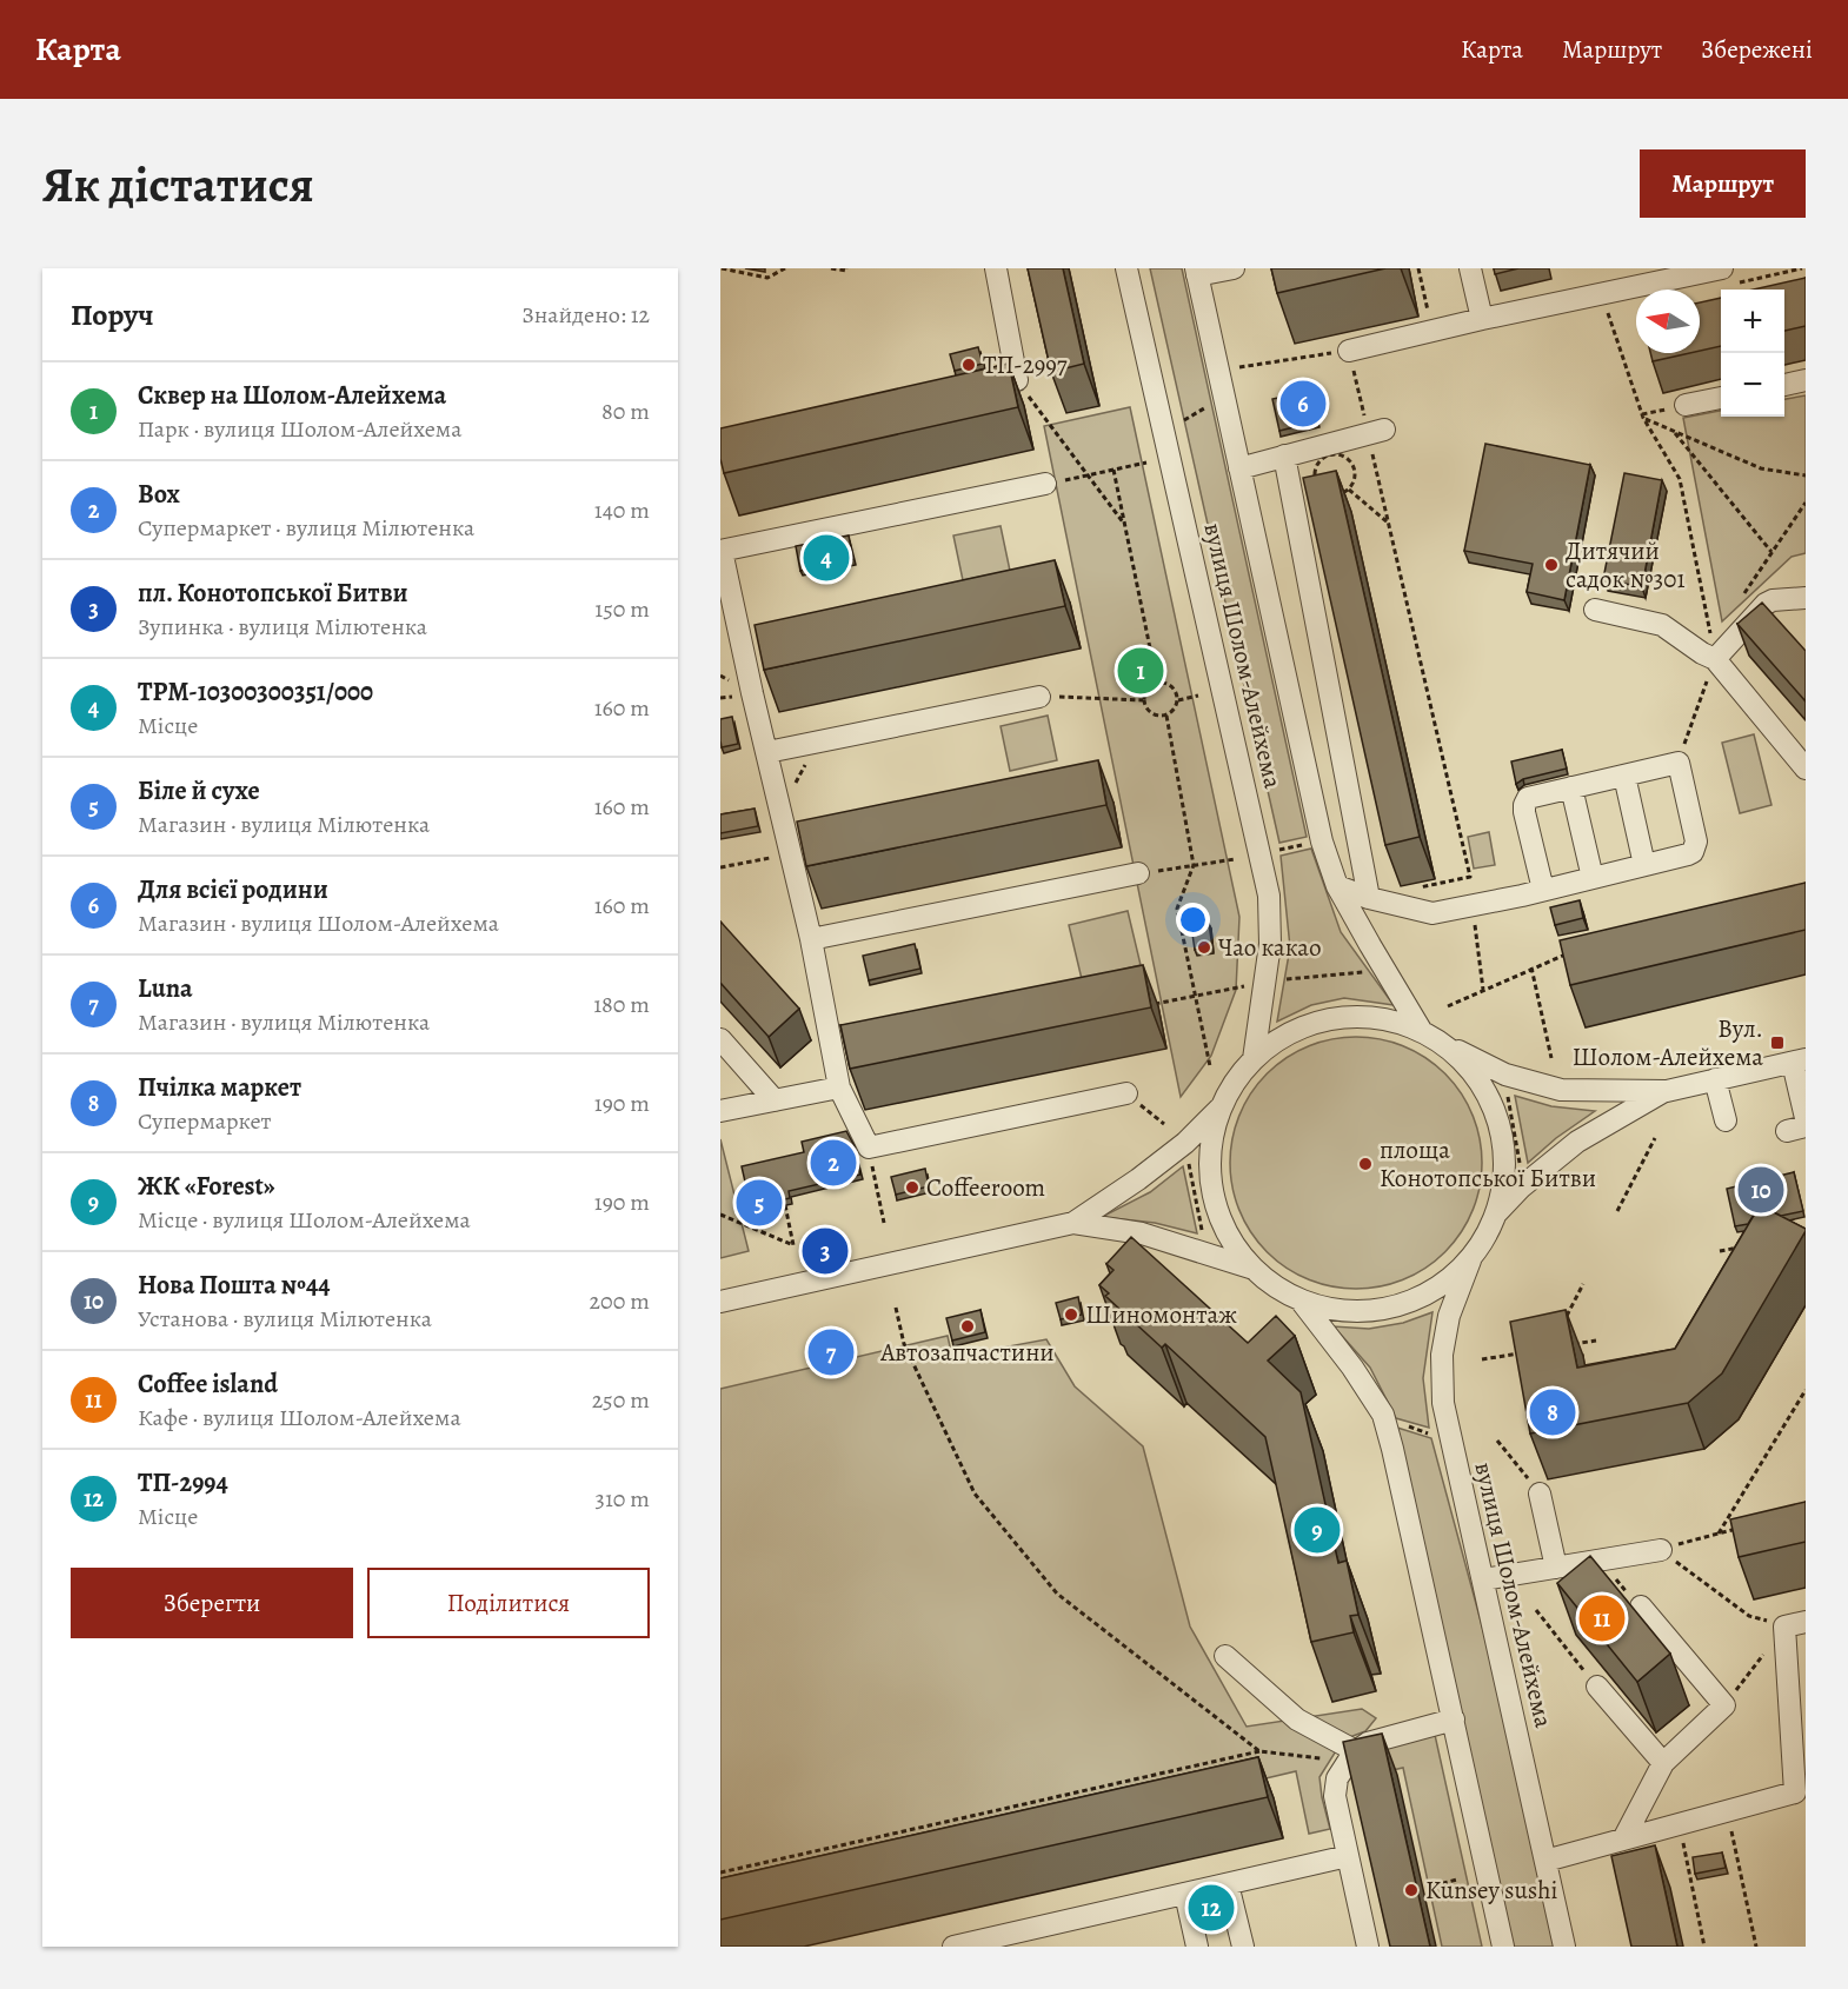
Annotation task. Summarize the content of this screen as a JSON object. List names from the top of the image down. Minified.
{"streets":{"street":["вулиця Шолом-Алейхема"]},"places":{"other":["ТП-2997","Дитячий садок №301","Чао какао","площа Конотопської Битви","Coffeeroom","Шиномонтаж","Автозапчастини","Kunsey sushi"],"transit":["Вул. Шолом-Алейхема"]},"north":"left","page":{"header":"Карта","nav":["Карта","Маршрут","Збережені"],"buttons":["Маршрут",["Зберегти","Поділитися"]],"title":"Як дістатися","heading":["Поруч","Знайдено: 12"],"map_buttons":["+","−"],"list":[{"mark":"1","name":"Сквер на Шолом-Алейхема","note":"Парк · вулиця Шолом-Алейхема","value":"80 m"},{"mark":"2","name":"Box","note":"Супермаркет · вулиця Мілютенка","value":"140 m"},{"mark":"3","name":"пл. Конотопської Битви","note":"Зупинка · вулиця Мілютенка","value":"150 m"},{"mark":"4","name":"ТРМ-10300300351/000","note":"Місце","value":"160 m"},{"mark":"5","name":"Біле й сухе","note":"Магазин · вулиця Мілютенка","value":"160 m"},{"mark":"6","name":"Для всієї родини","note":"Магазин · вулиця Шолом-Алейхема","value":"160 m"},{"mark":"7","name":"Luna","note":"Магазин · вулиця Мілютенка","value":"180 m"},{"mark":"8","name":"Пчілка маркет","note":"Супермаркет","value":"190 m"},{"mark":"9","name":"ЖК «Forest»","note":"Місце · вулиця Шолом-Алейхема","value":"190 m"},{"mark":"10","name":"Нова Пошта №44","note":"Установа · вулиця Мілютенка","value":"200 m"},{"mark":"11","name":"Coffee island","note":"Кафе · вулиця Шолом-Алейхема","value":"250 m"},{"mark":"12","name":"ТП-2994","note":"Місце","value":"310 m"}],"pins":["6","4","1","2","10","5","3","7","8","9","11","12"]}}
